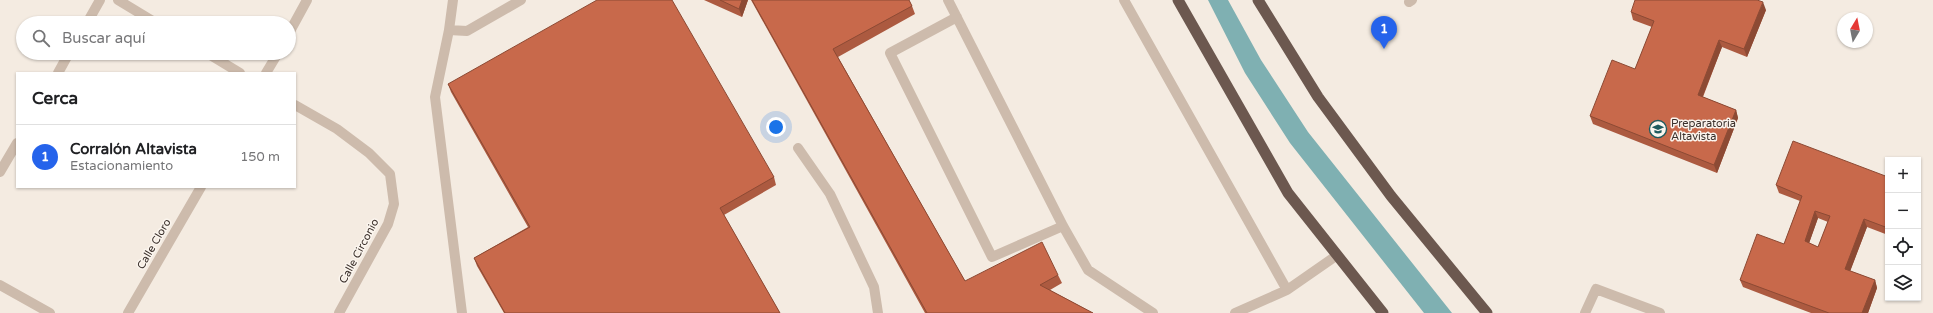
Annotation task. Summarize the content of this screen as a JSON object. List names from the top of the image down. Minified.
{"streets":{"street":["Calle Cloro","Calle Circonio"]},"places":{"school or university":["Preparatoria Altavista"]},"north":"top","page":{"pins":"1","search":"Buscar aquí","heading":"Cerca","list":[{"mark":"1","name":"Corralón Altavista","note":"Estacionamiento","value":"150 m"}],"map_buttons":["+","−"]}}
